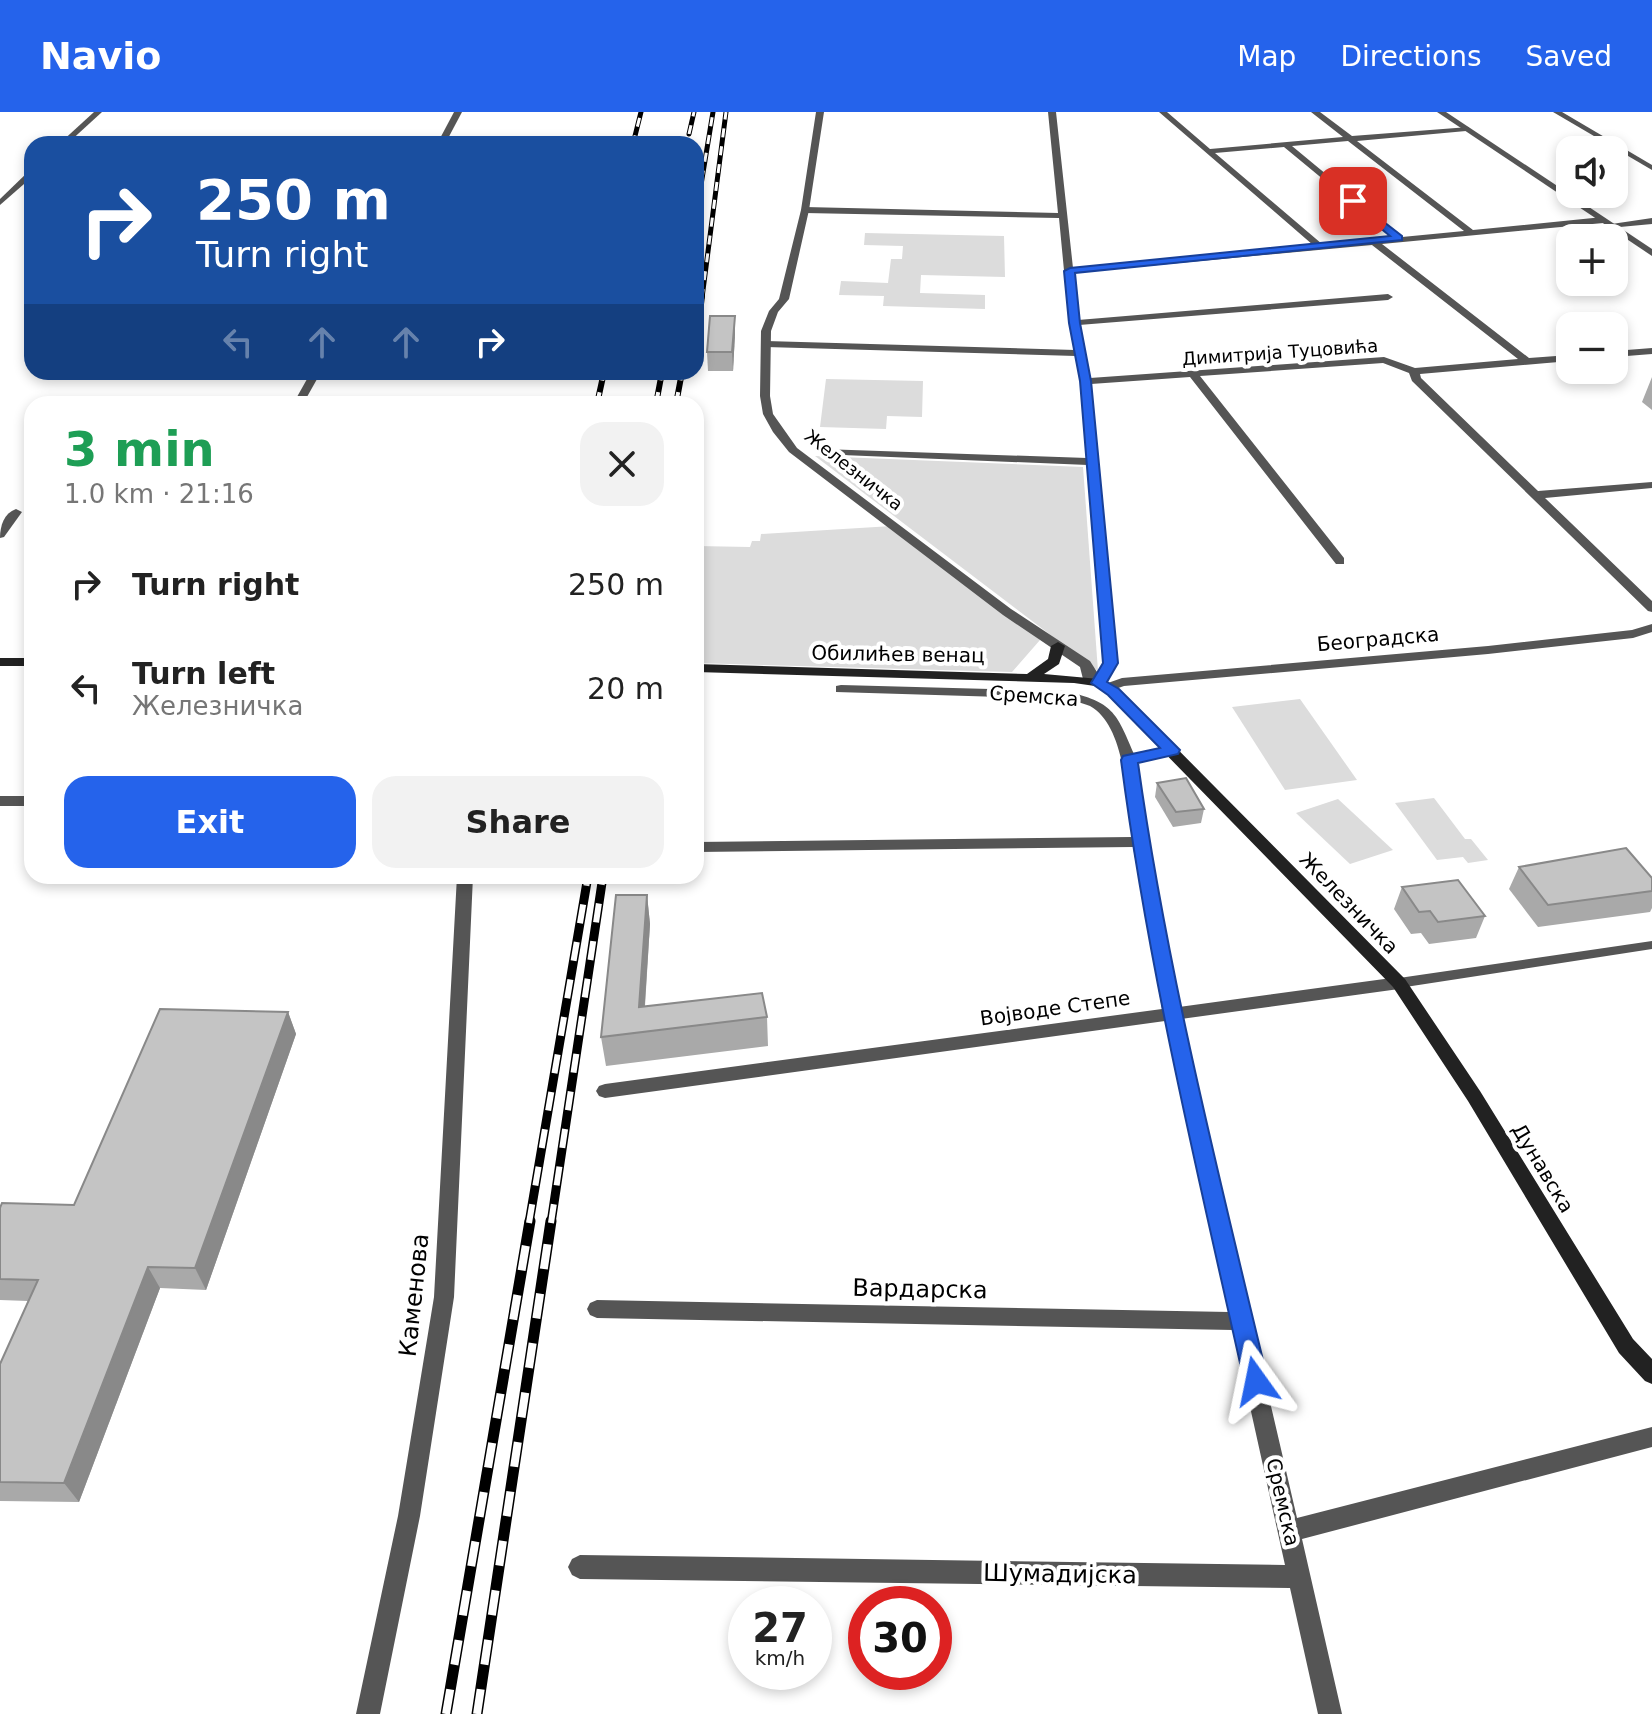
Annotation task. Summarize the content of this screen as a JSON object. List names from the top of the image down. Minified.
{"streets":{"main road":["Железничка","Обилићев венац","Дунавска"],"street":["Димитрија Туцовића","Београдска","Сремска","Војводе Степе","Вардарска","Каменова","Шумадијска"]},"crossings":[["Железничка","Београдска"],["Железничка","Обилићев венац"],["Железничка","Војводе Степе"],["Железничка","Дунавска"],["Београдска","Обилићев венац"],["Сремска","Војводе Степе"],["Сремска","Вардарска"],["Сремска","Шумадијска"],["Војводе Степе","Дунавска"]],"page":{"header":"Navio","nav":["Map","Directions","Saved"],"map_buttons":["+","−"],"turn":["250 m","Turn right"],"heading":["3 min","1.0 km · 21:16"],"list":[{"name":"Turn right","value":"250 m"},{"name":"Turn left","note":"Железничка","value":"20 m"}],"buttons":["Exit","Share"],"speed":"27 km/h","limit":"30"}}
